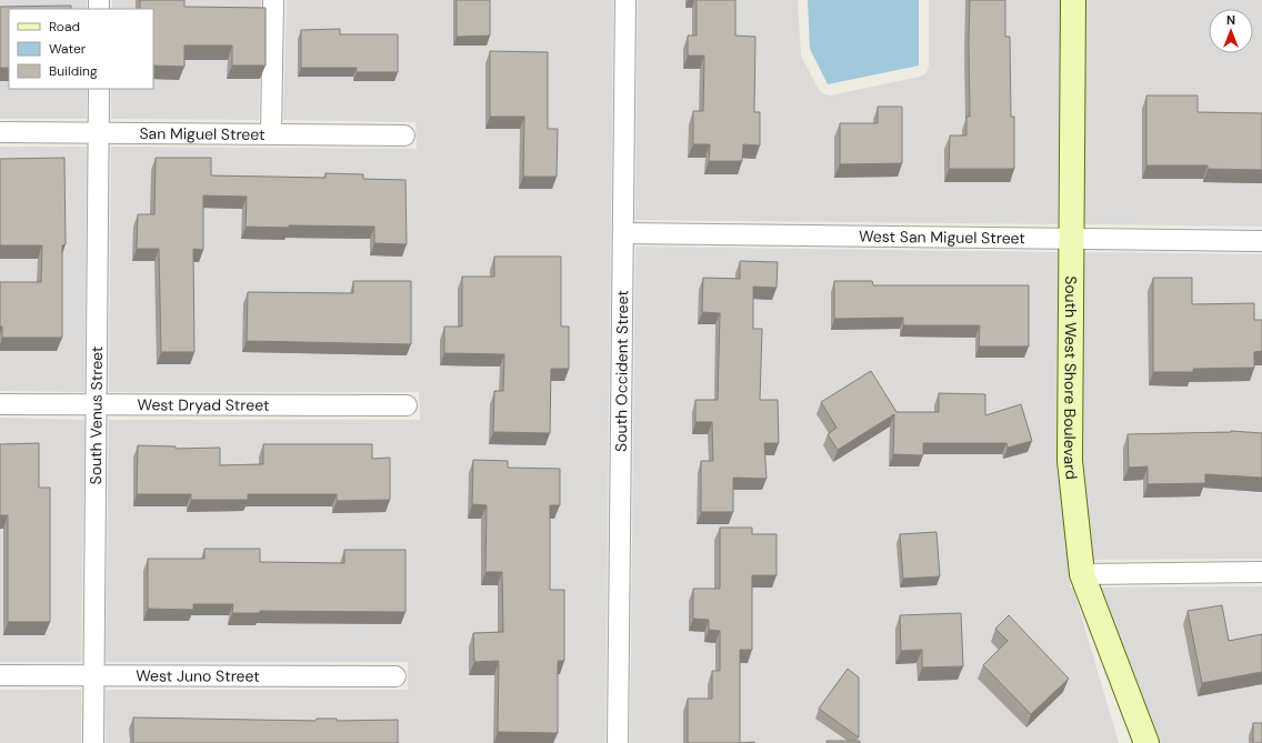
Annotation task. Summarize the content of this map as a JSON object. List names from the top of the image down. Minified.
{"streets":{"street":["San Miguel Street","West San Miguel Street","South Occident Street","South West Shore Boulevard","West Dryad Street","South Venus Street","West Juno Street"]},"crossings":[["San Miguel Street","South Venus Street"],["West San Miguel Street","South Occident Street"],["West San Miguel Street","South West Shore Boulevard"],["West Dryad Street","South Venus Street"],["South Venus Street","West Juno Street"]],"legend":["Road","Water","Building"],"north":"top"}
